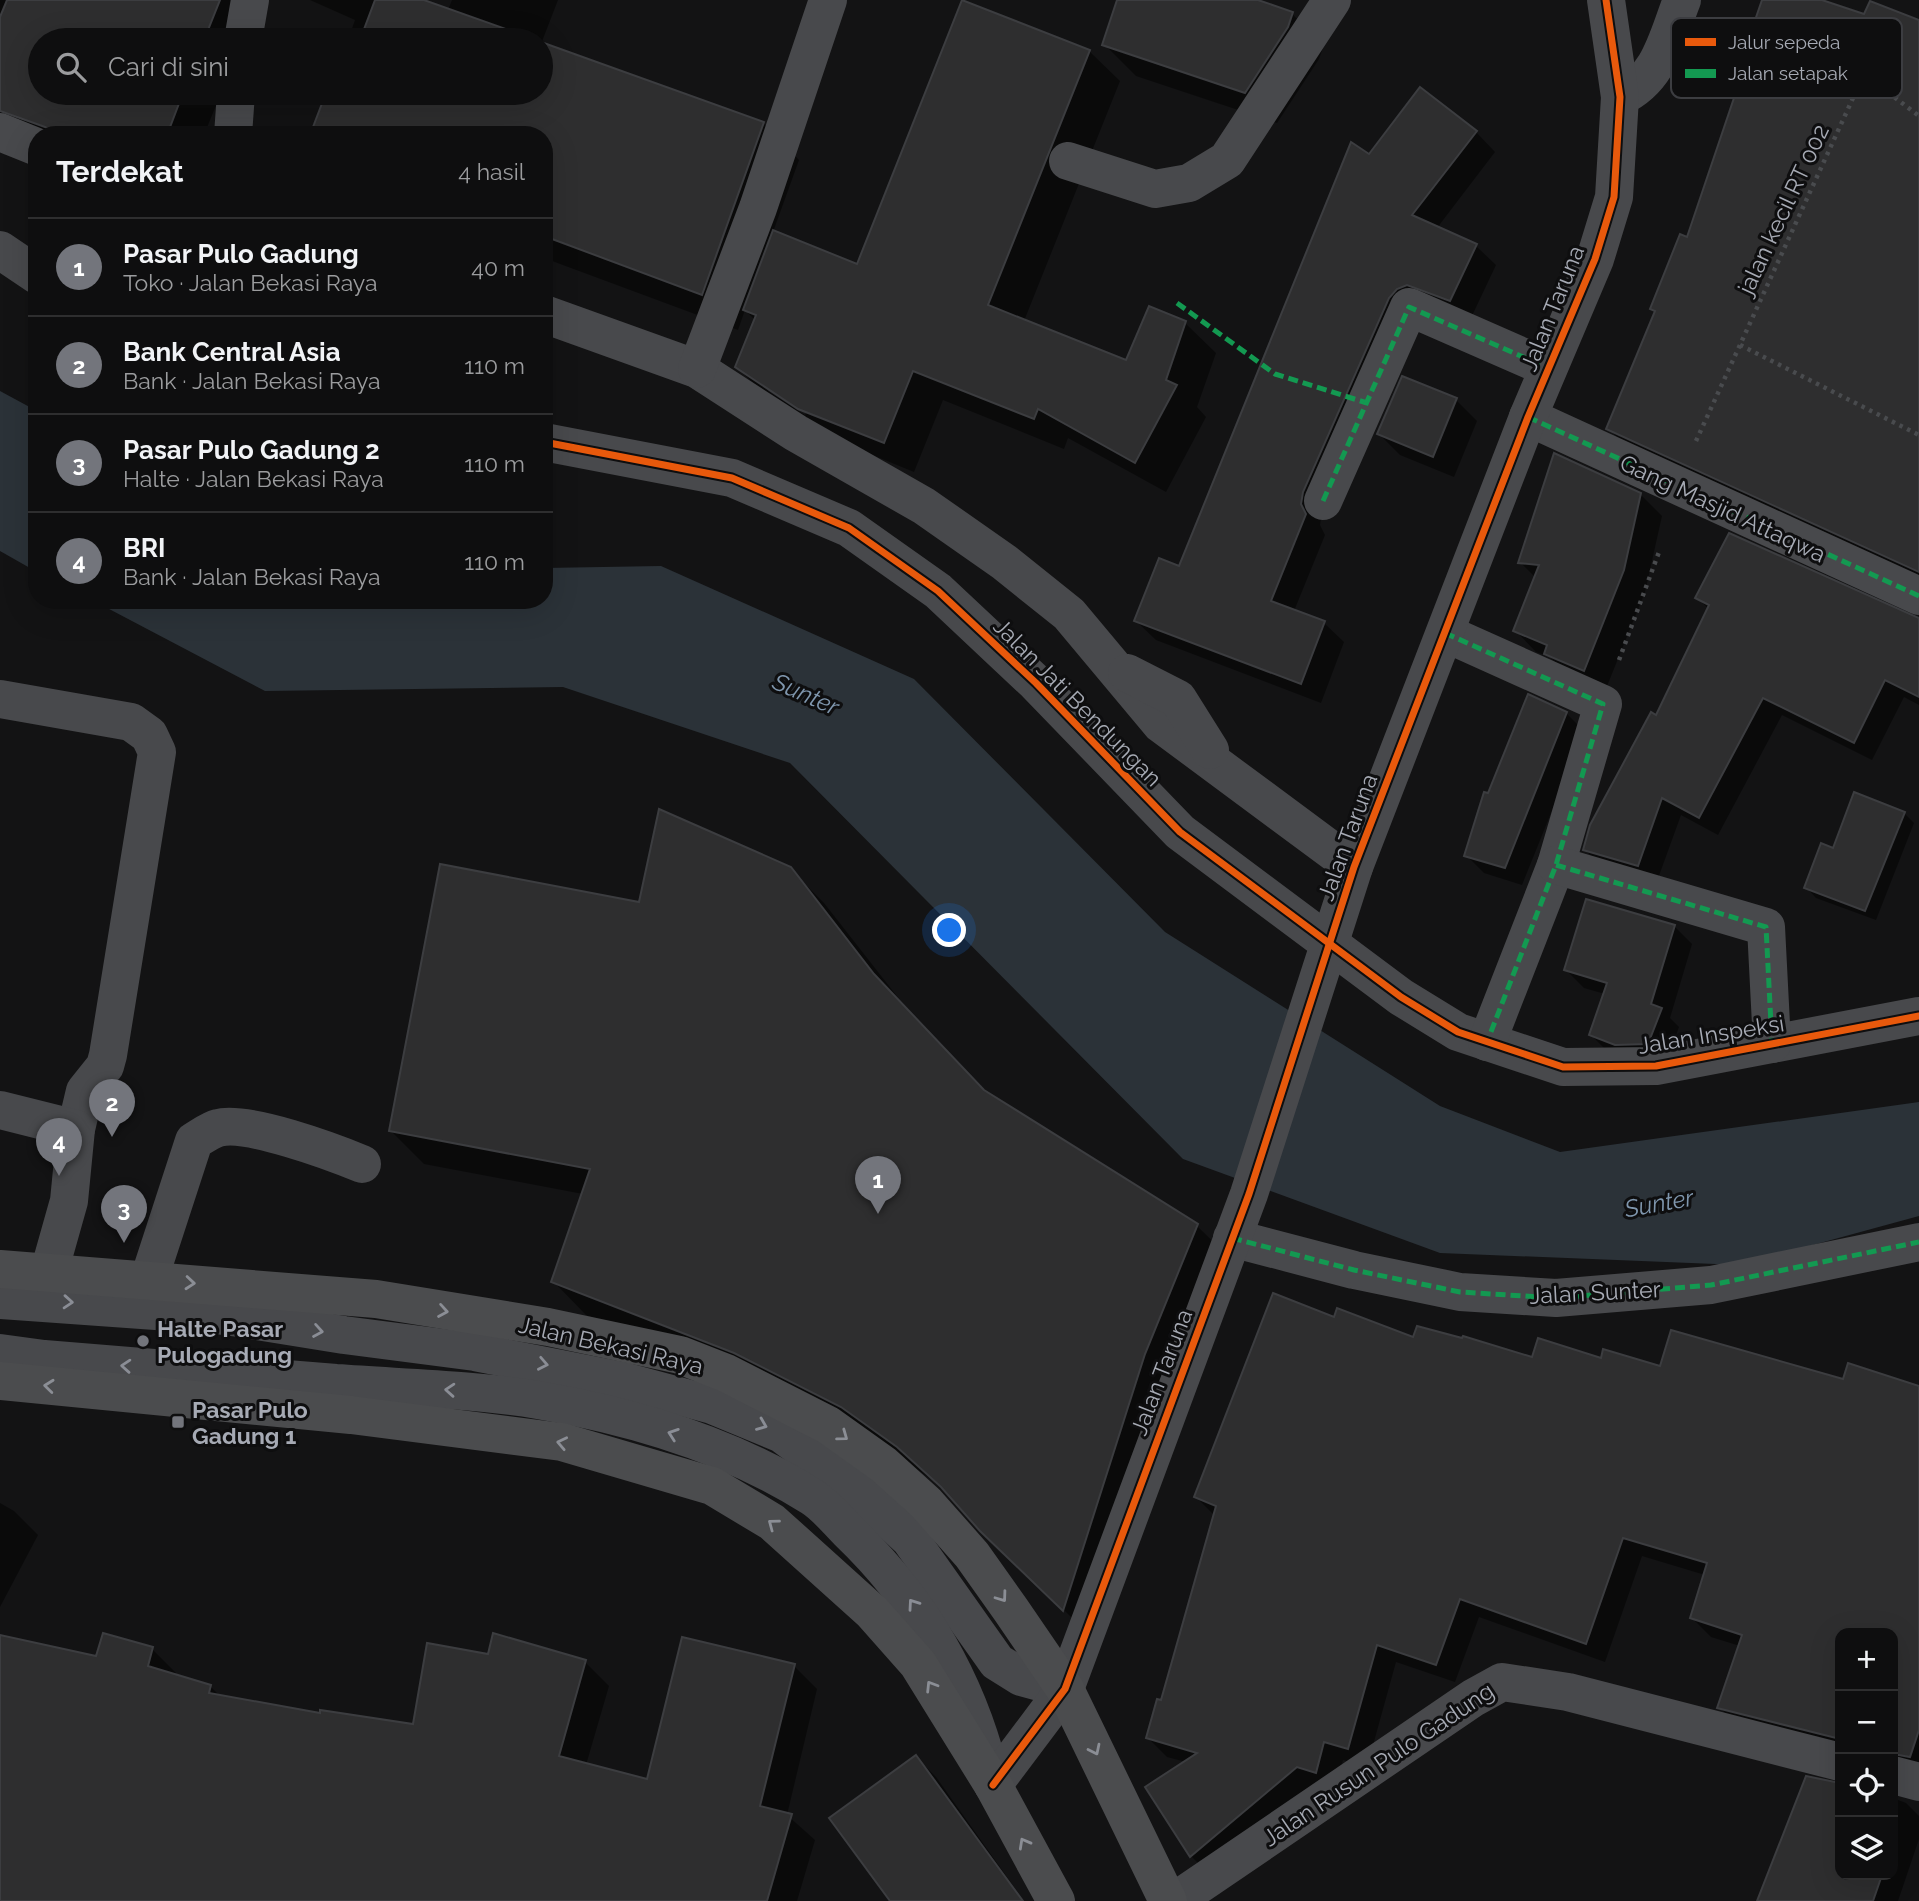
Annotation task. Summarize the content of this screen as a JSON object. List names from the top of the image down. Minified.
{"streets":{"main road":["Jalan Bekasi Raya"],"street":["Jalan Taruna","Gang Masjid Attaqwa","Jalan Jati Bendungan","Jalan Inspeksi","Jalan Sunter","Jalan Rusun Pulo Gadung"],"path":["jalan kecil RT 002"]},"crossings":[["jalan kecil RT 002","Gang Masjid Attaqwa"],["Jalan Taruna","Gang Masjid Attaqwa"],["Jalan Taruna","Jalan Jati Bendungan"],["Jalan Taruna","Jalan Inspeksi"],["Jalan Taruna","Jalan Sunter"],["Jalan Taruna","Jalan Bekasi Raya"],["Jalan Jati Bendungan","Jalan Inspeksi"]],"water":["Sunter"],"places":{"other":["Halte Pasar Pulogadung"],"transit":["Pasar Pulo Gadung 1"]},"legend":["Jalur sepeda","Jalan setapak"],"page":{"search":"Cari di sini","heading":["Terdekat","4 hasil"],"list":[{"mark":"1","name":"Pasar Pulo Gadung","note":"Toko · Jalan Bekasi Raya","value":"40 m"},{"mark":"2","name":"Bank Central Asia","note":"Bank · Jalan Bekasi Raya","value":"110 m"},{"mark":"3","name":"Pasar Pulo Gadung 2","note":"Halte · Jalan Bekasi Raya","value":"110 m"},{"mark":"4","name":"BRI","note":"Bank · Jalan Bekasi Raya","value":"110 m"}],"pins":["2","4","1","3"],"map_buttons":["+","−"]}}
